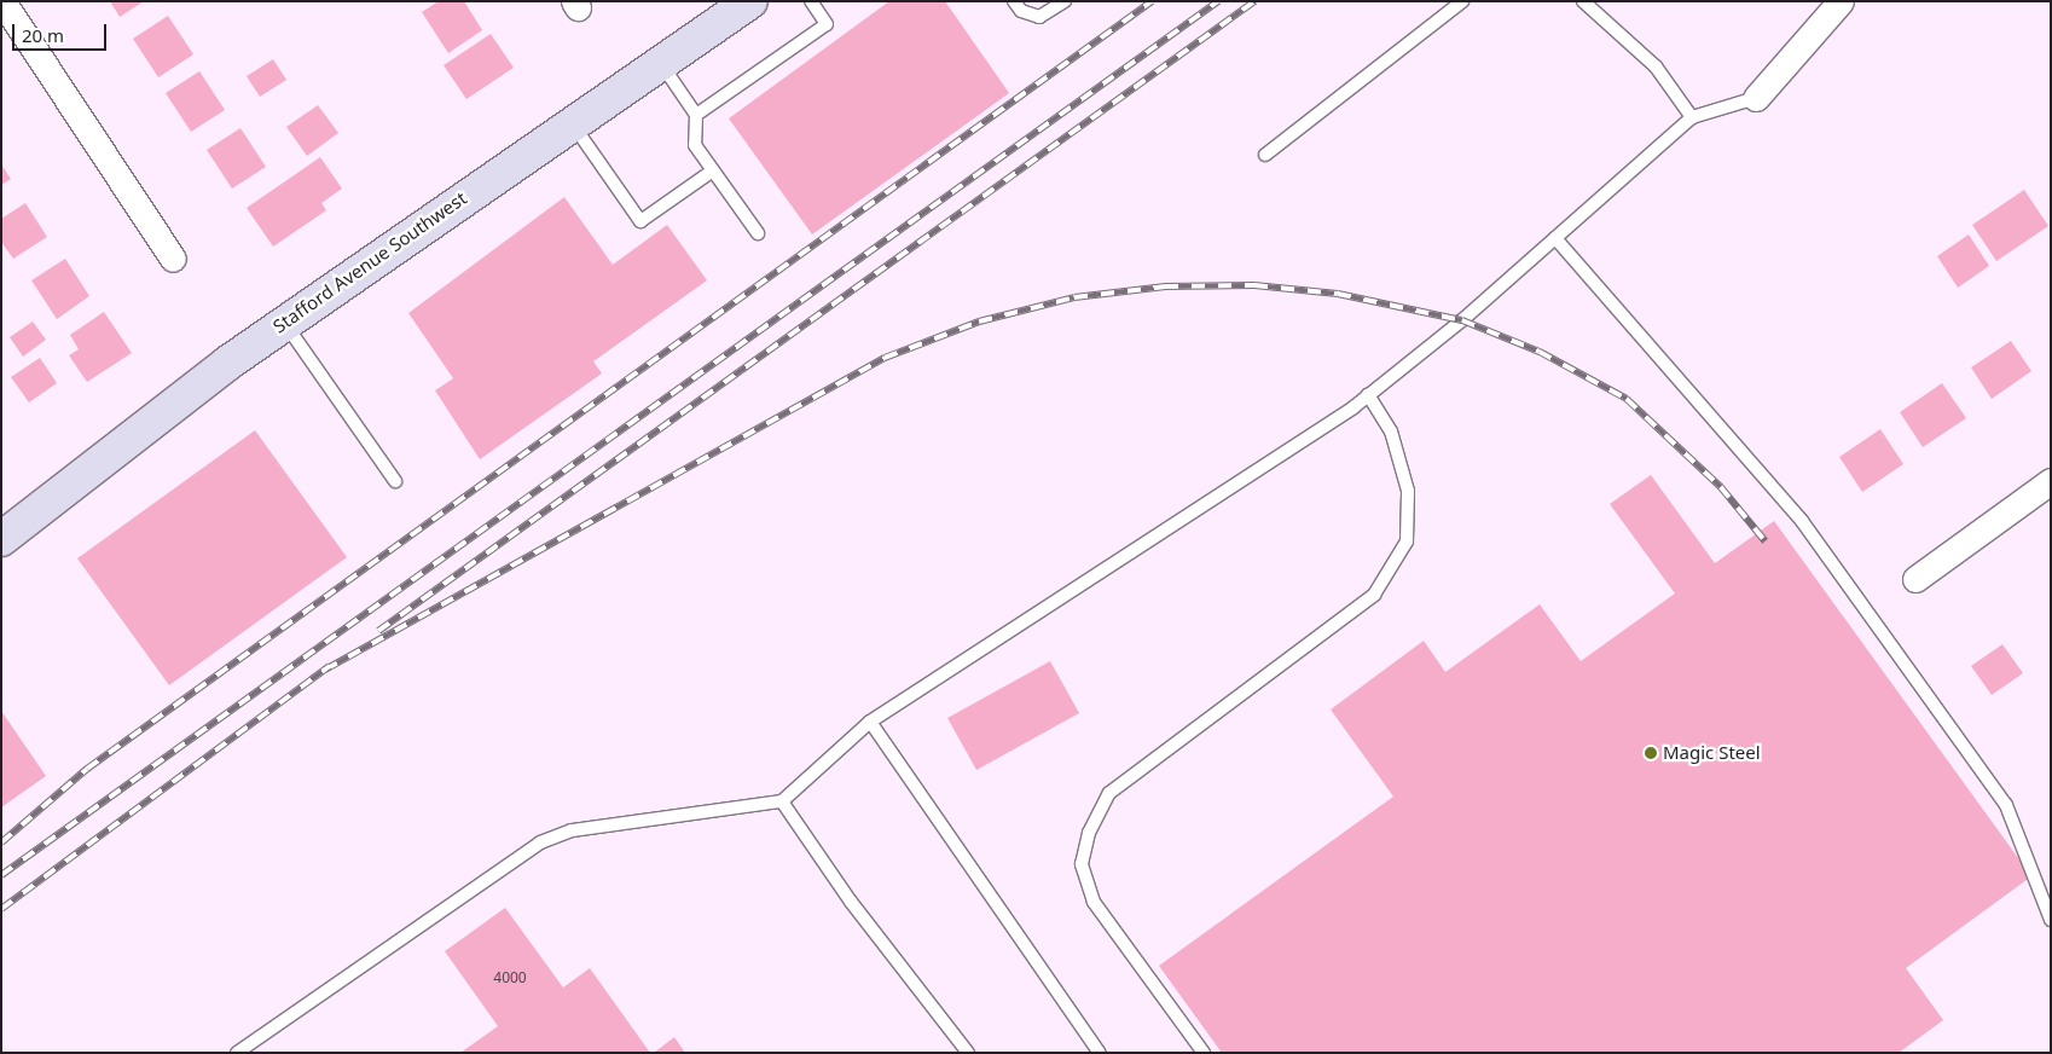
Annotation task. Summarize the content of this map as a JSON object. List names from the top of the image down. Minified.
{"streets":{"street":["Stafford Avenue Southwest"]},"places":["Magic Steel"],"house_numbers":["4000"],"scale_bar":"20 m"}
